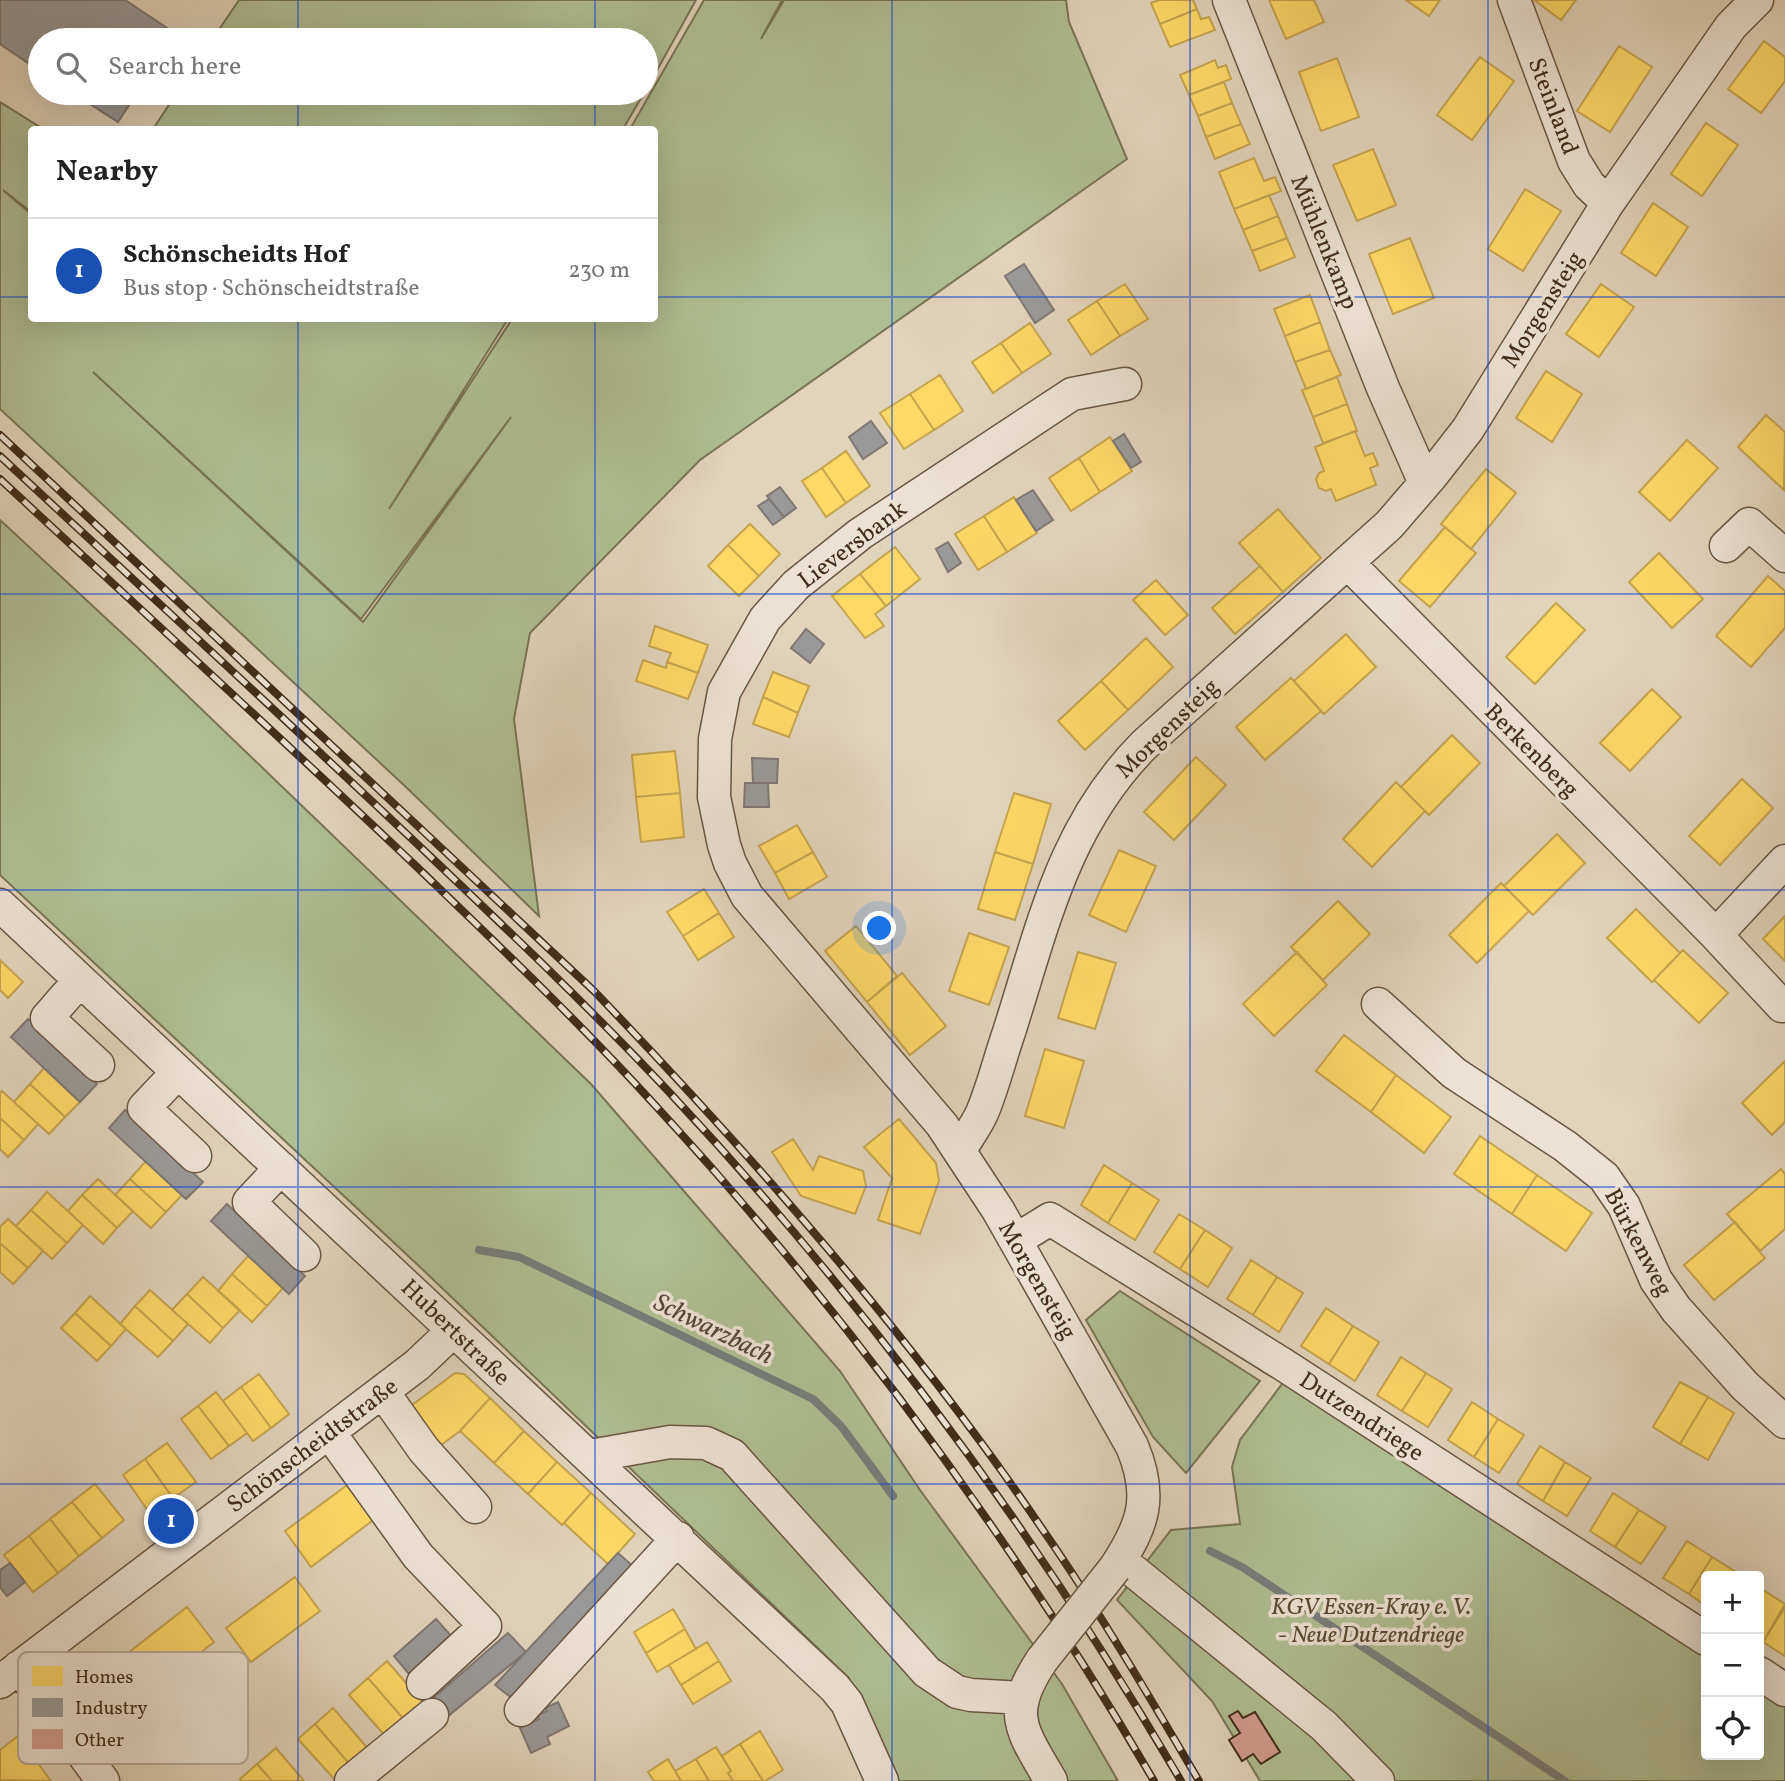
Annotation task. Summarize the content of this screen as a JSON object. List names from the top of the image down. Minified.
{"streets":{"street":["Steinland","Mühlenkamp","Morgensteig","Lieversbank","Berkenberg","Bürkenweg","Hubertstraße","Dutzendriege","Schönscheidtstraße"]},"crossings":[["Steinland","Morgensteig"],["Mühlenkamp","Morgensteig"],["Morgensteig","Lieversbank"],["Morgensteig","Berkenberg"],["Morgensteig","Dutzendriege"],["Hubertstraße","Schönscheidtstraße"]],"water":["Schwarzbach"],"parks":["KGV Essen-Kray e. V. - Neue Dutzendriege"],"legend":["Homes","Industry","Other"],"page":{"search":"Search here","heading":"Nearby","list":[{"mark":"1","name":"Schönscheidts Hof","note":"Bus stop · Schönscheidtstraße","value":"230 m"}],"pins":"1","map_buttons":["+","−"]}}
